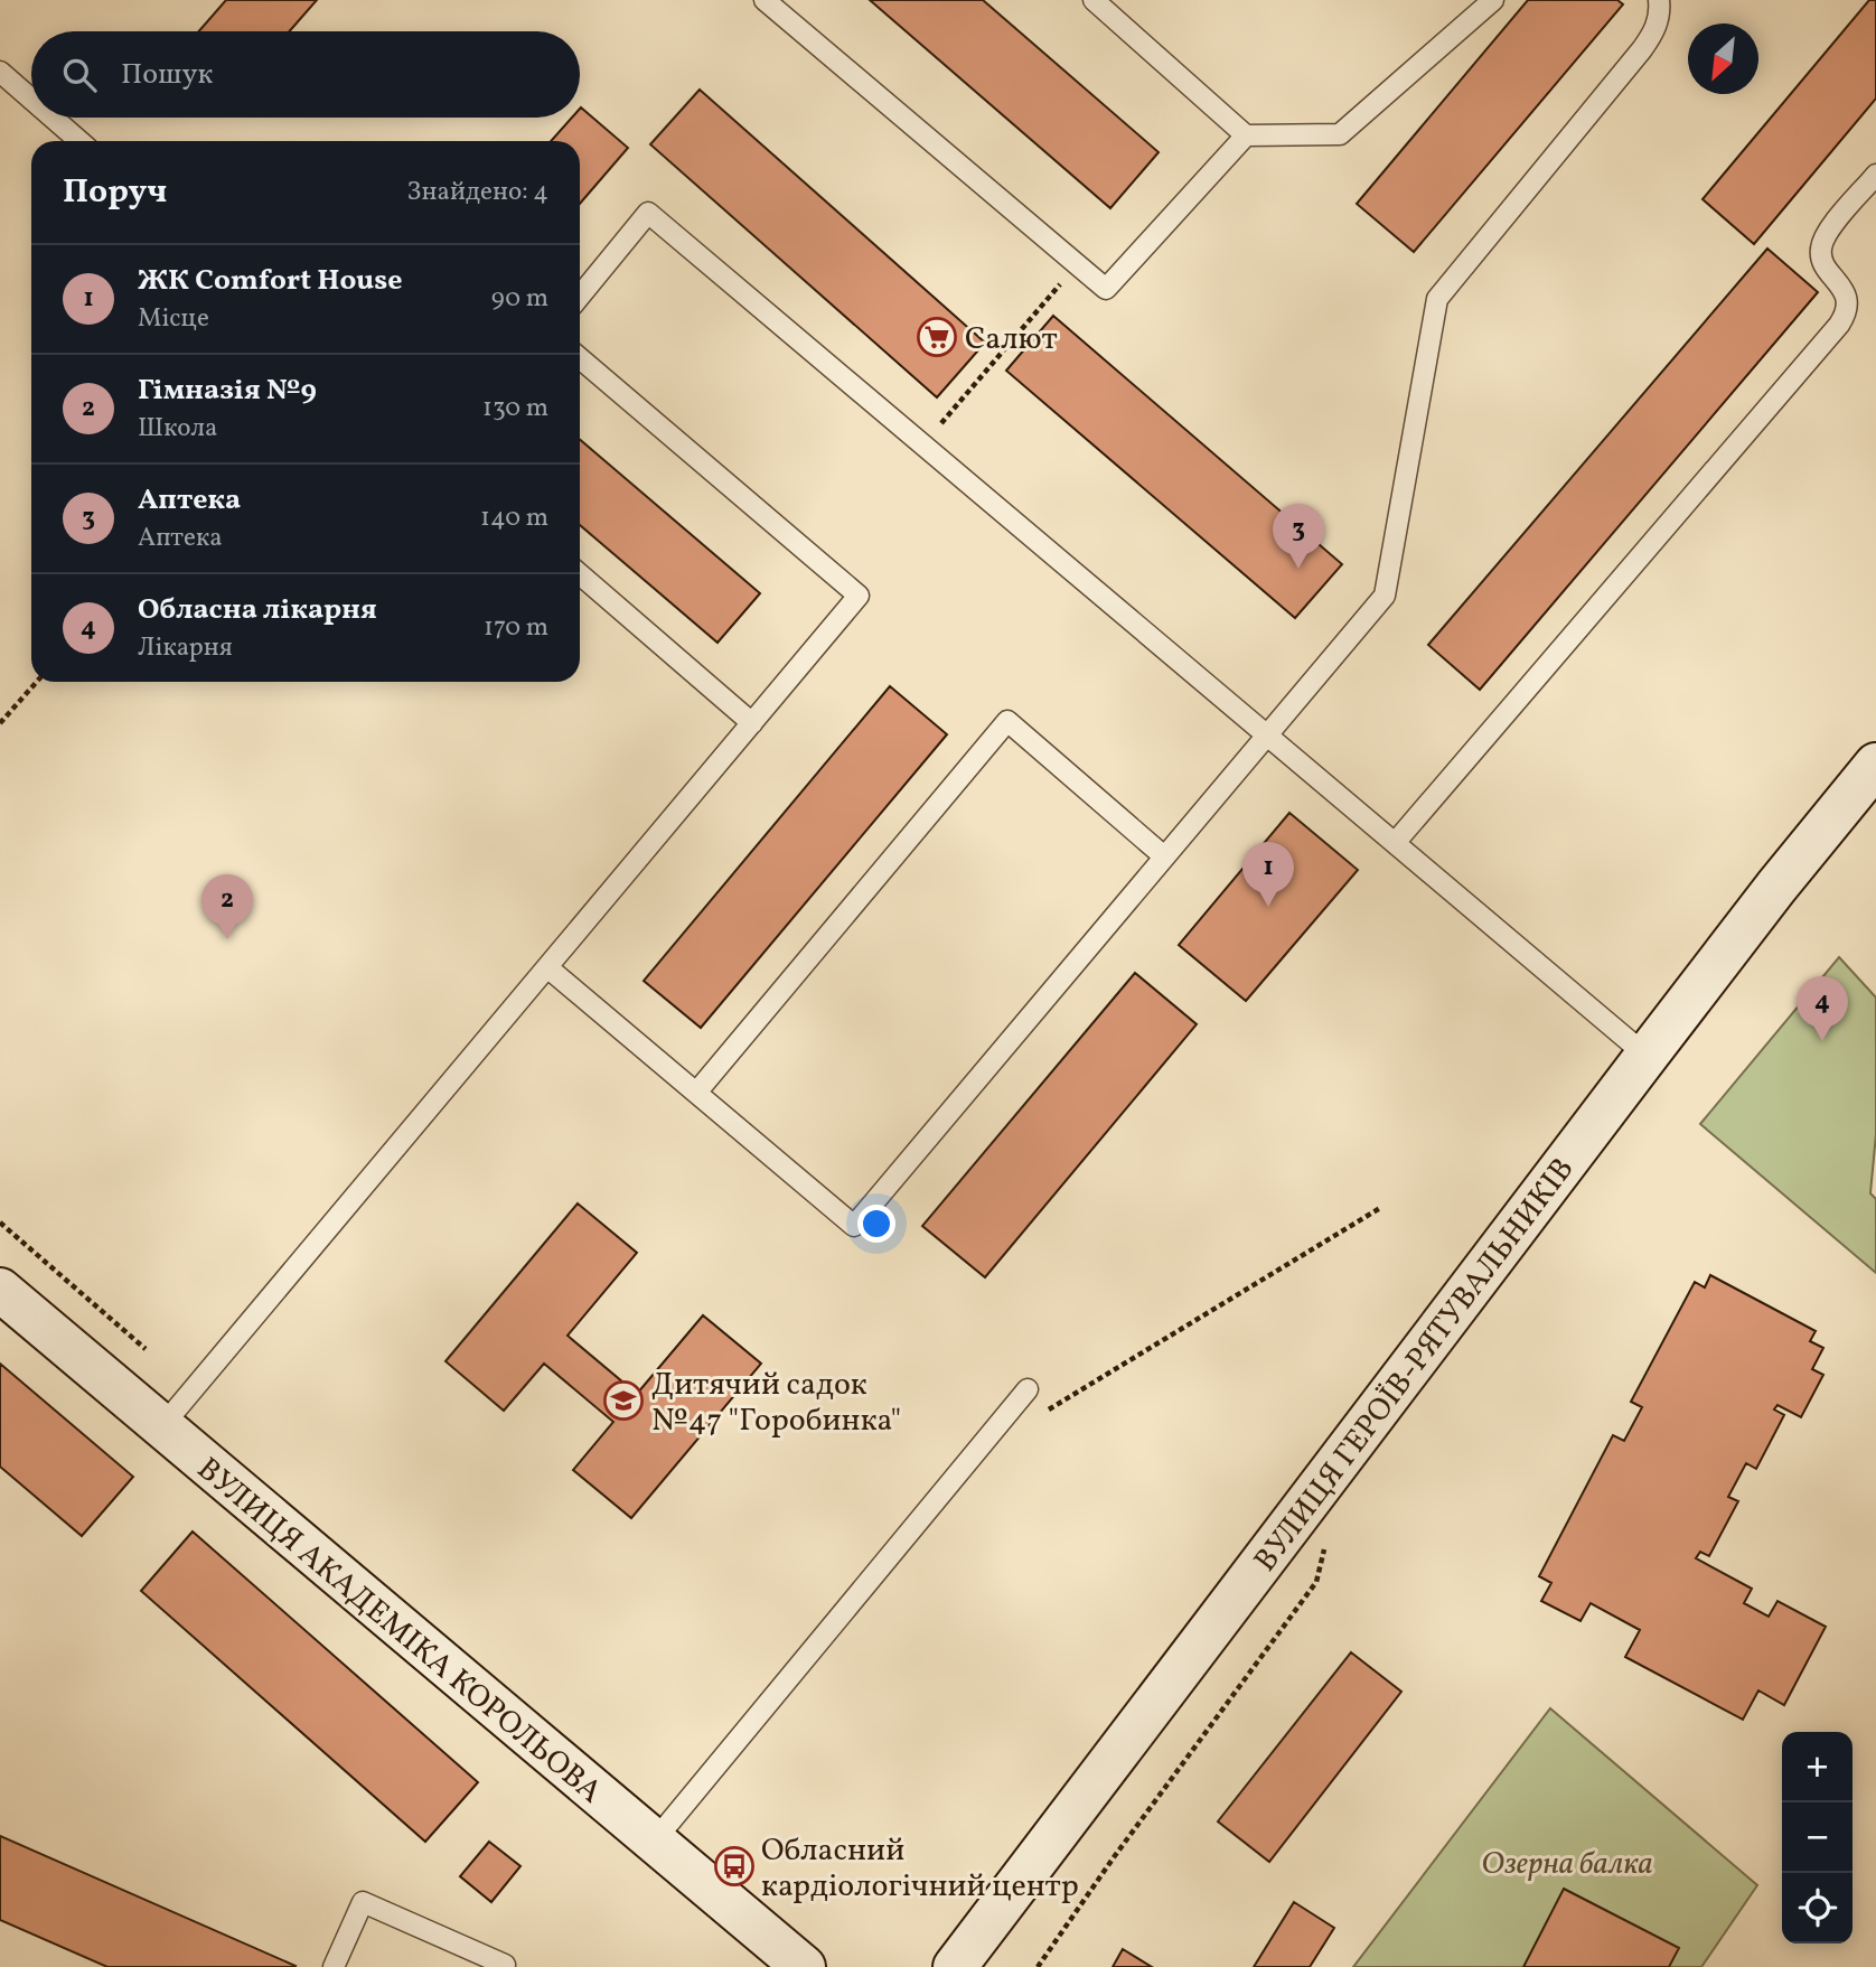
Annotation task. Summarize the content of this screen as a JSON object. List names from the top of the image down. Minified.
{"streets":{"main road":["ВУЛИЦЯ ГЕРОЇВ-РЯТУВАЛЬНИКІВ","ВУЛИЦЯ АКАДЕМІКА КОРОЛЬОВА"]},"parks":["Озерна балка"],"places":{"supermarket":["Салют"],"school or university":["Дитячий садок №47 \"Горобинка\""],"bus stop":["Обласний кардіологічний центр"]},"north":"bottom left","page":{"search":"Пошук","heading":["Поруч","Знайдено: 4"],"list":[{"mark":"1","name":"ЖК Comfort House","note":"Місце","value":"90 m"},{"mark":"2","name":"Гімназія №9","note":"Школа","value":"130 m"},{"mark":"3","name":"Аптека","note":"Аптека","value":"140 m"},{"mark":"4","name":"Обласна лікарня","note":"Лікарня","value":"170 m"}],"pins":["3","1","2","4"],"map_buttons":["+","−"]}}
